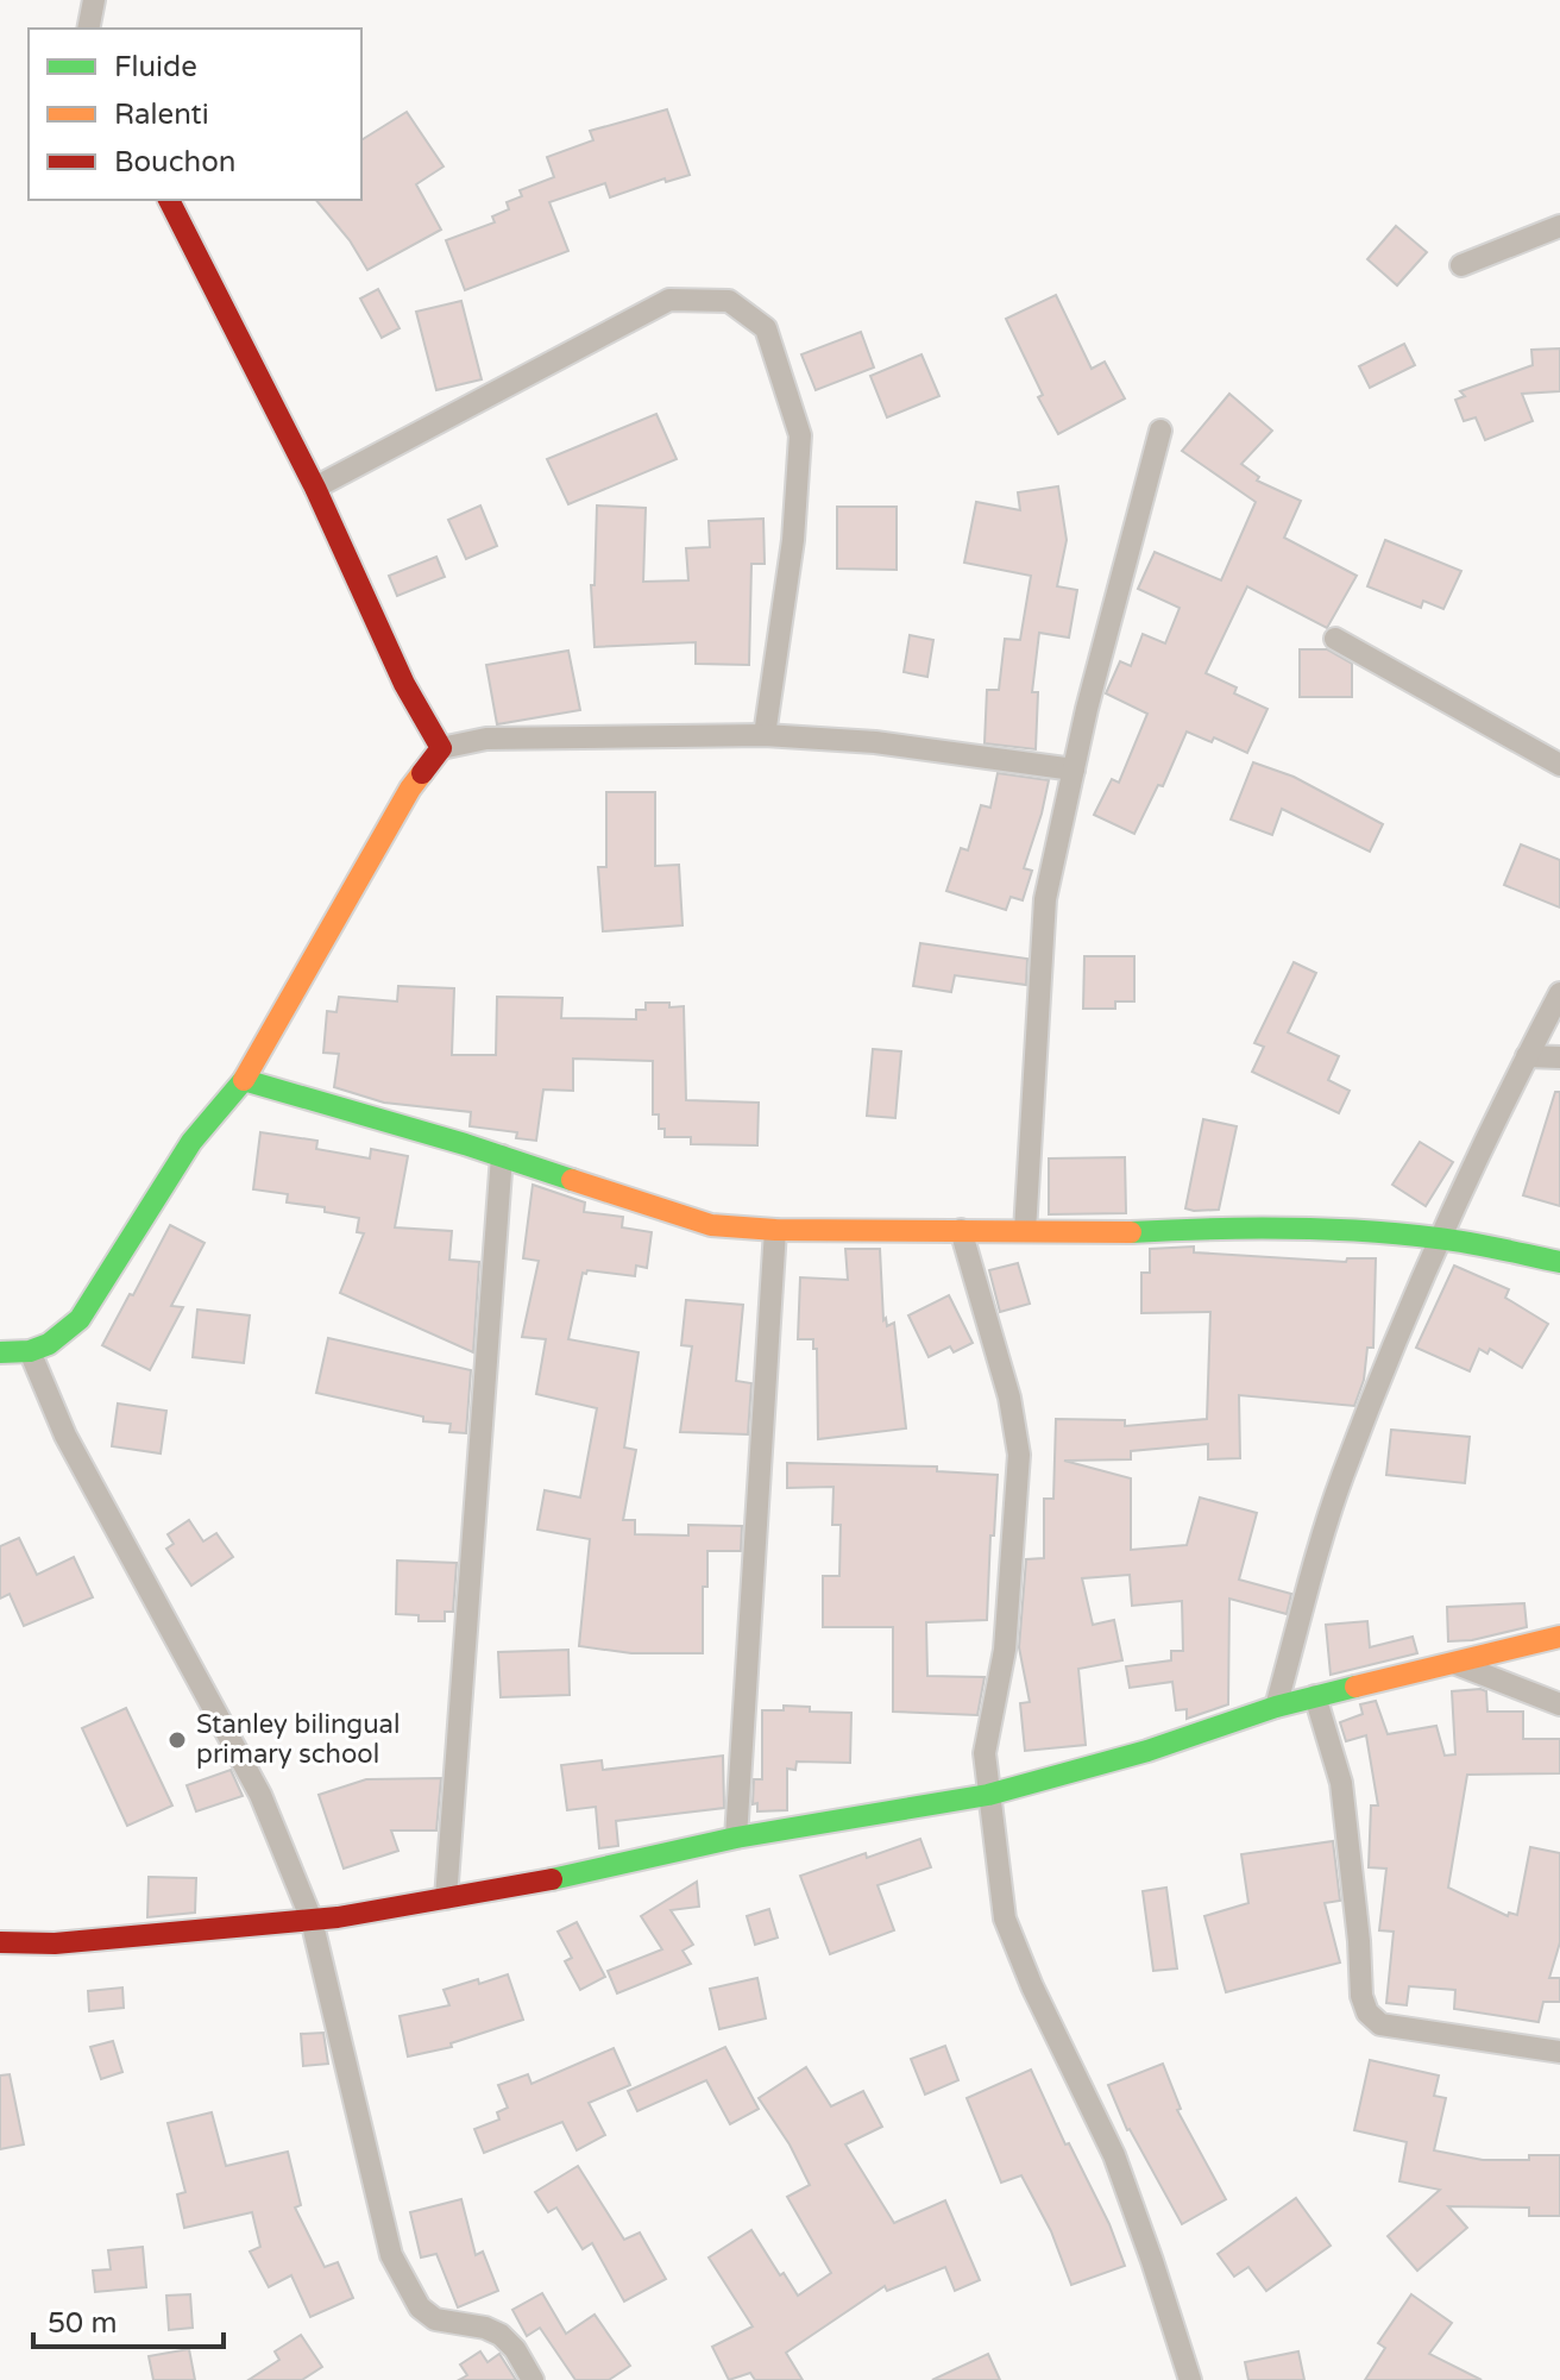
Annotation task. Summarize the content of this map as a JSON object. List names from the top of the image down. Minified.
{"places":["Stanley bilingual primary school"],"legend":["Fluide","Ralenti","Bouchon"],"scale_bar":"50 m"}
